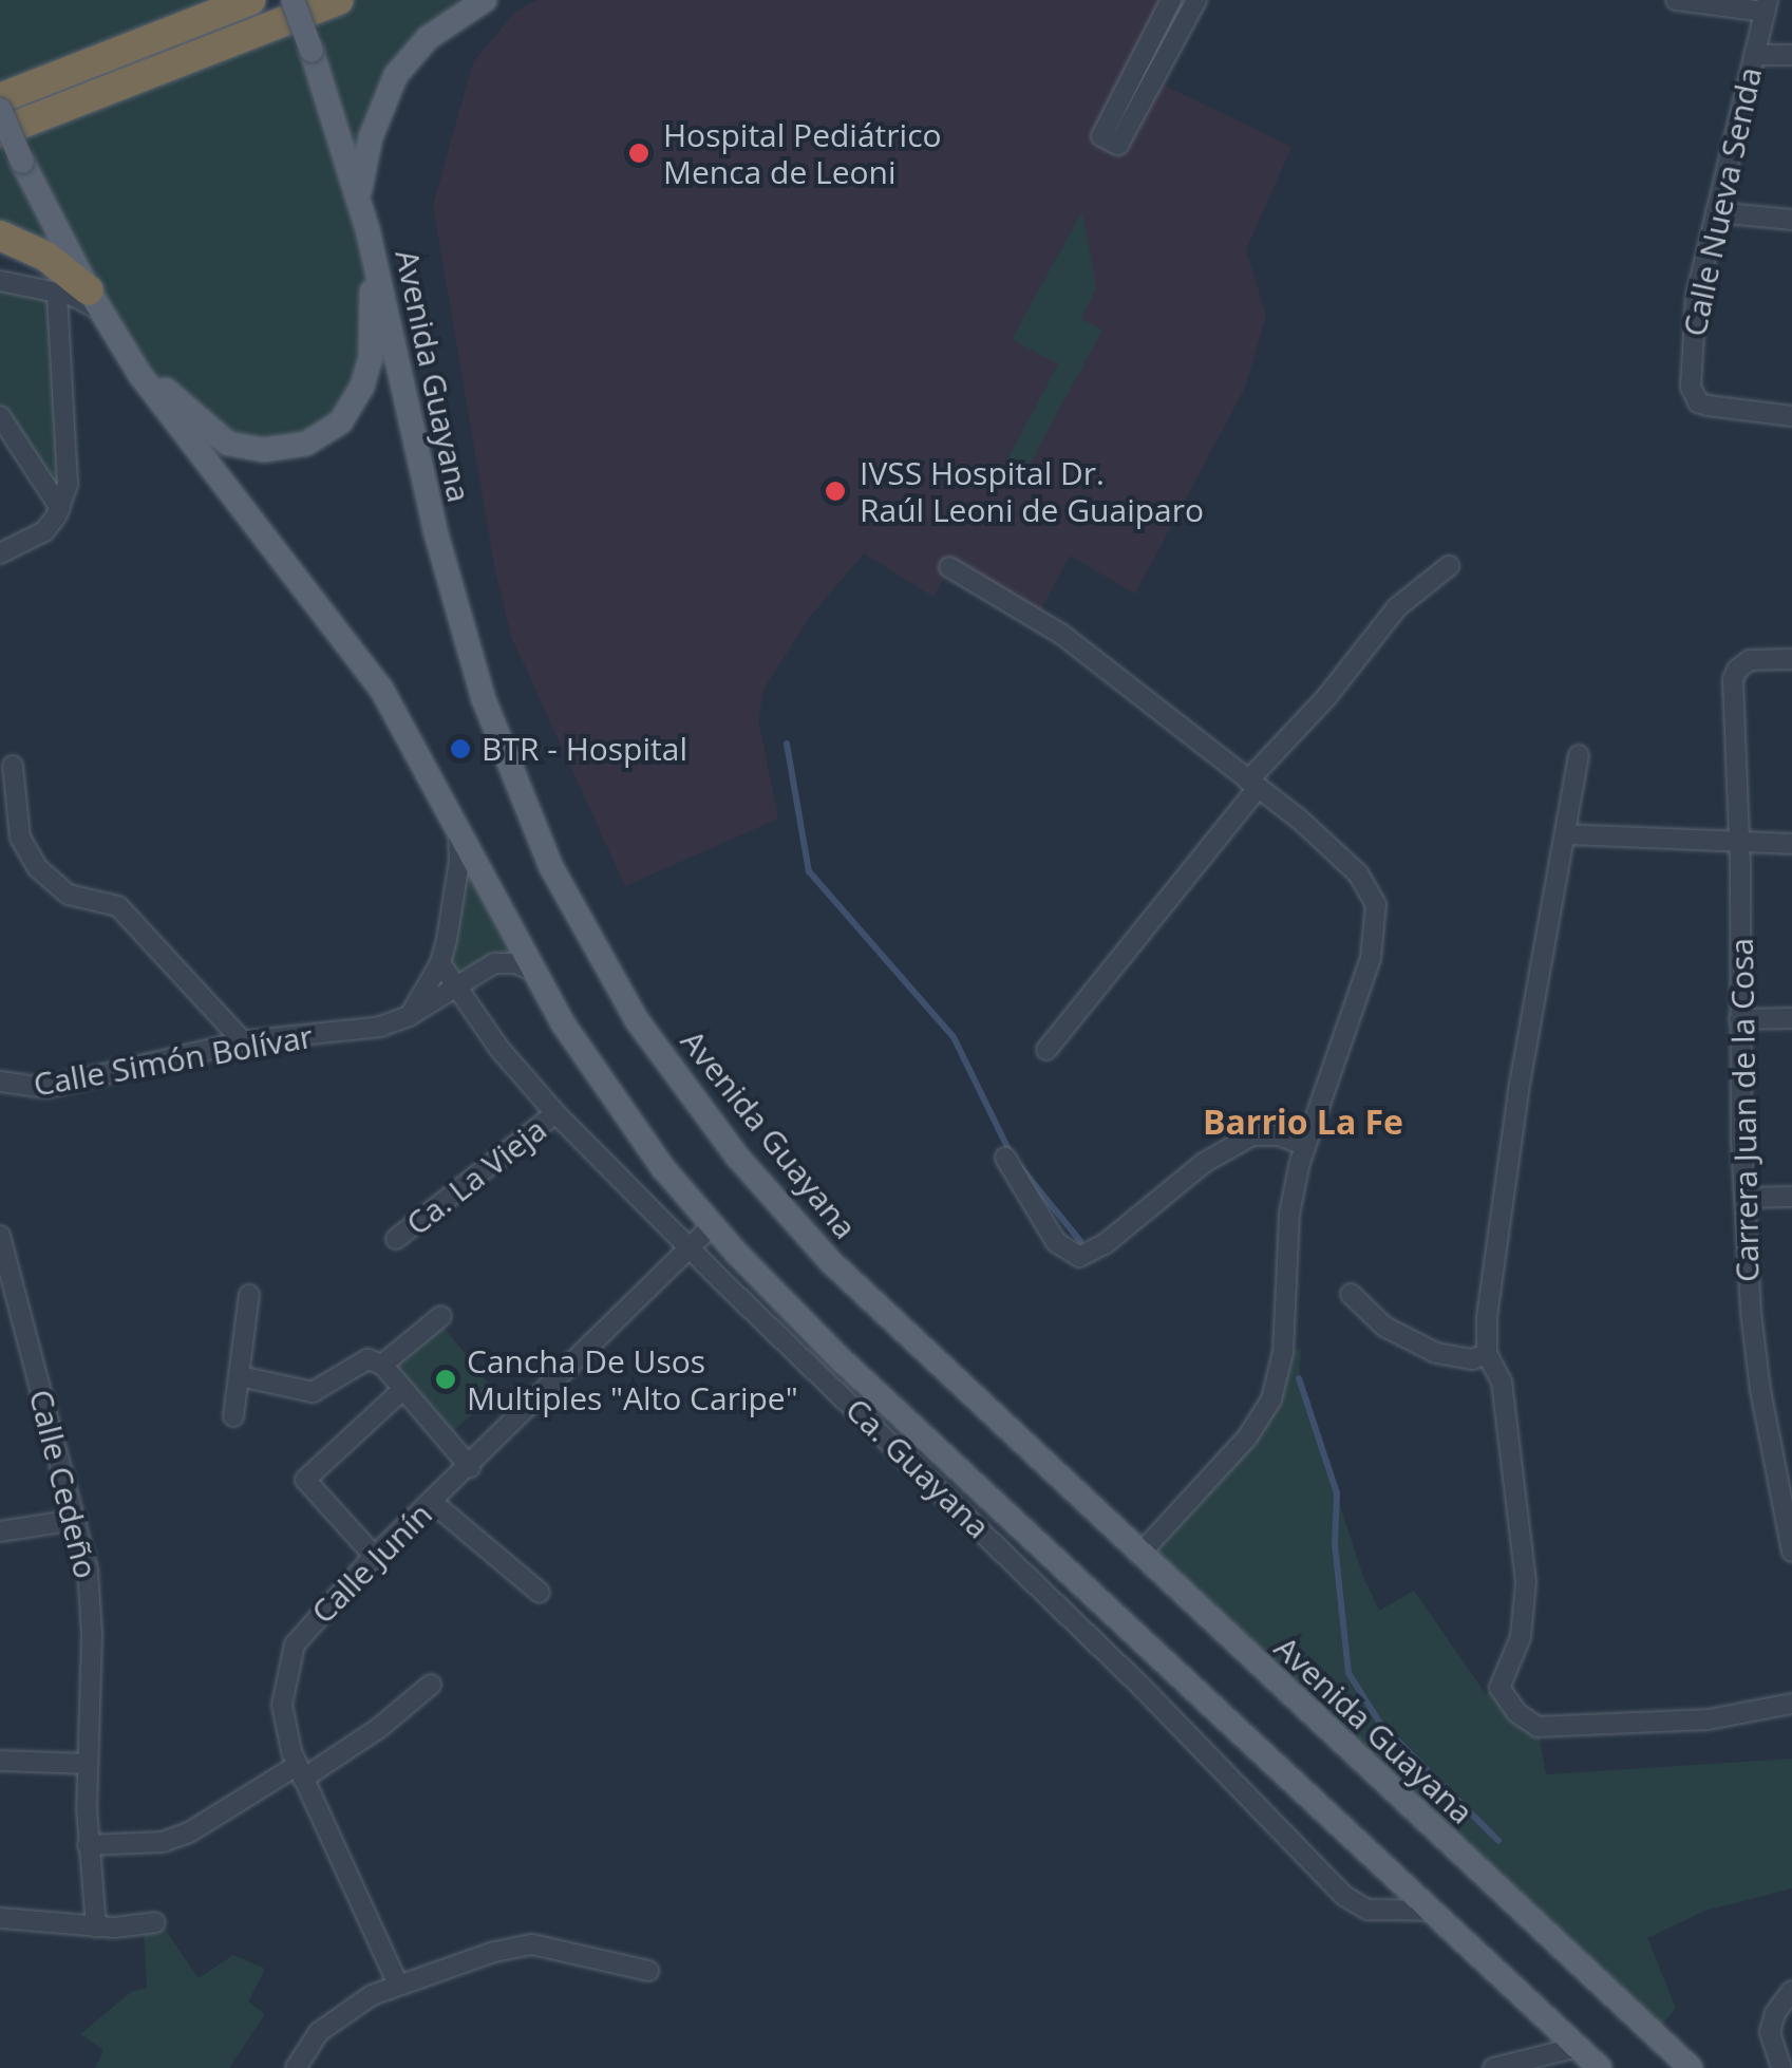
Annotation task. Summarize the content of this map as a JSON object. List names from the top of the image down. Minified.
{"streets":{"main road":["Avenida Guayana"],"street":["Calle Nueva Senda","Calle Simón Bolívar","Carrera Juan de la Cosa","Ca. La Vieja","Ca. Guayana","Calle Cedeño","Calle Junín"]},"crossings":[["Calle Simón Bolívar","Ca. Guayana"],["Ca. La Vieja","Ca. Guayana"],["Ca. Guayana","Calle Junín"]],"districts":["Barrio La Fe"],"places":["Hospital Pediátrico Menca de Leoni","IVSS Hospital Dr. Raúl Leoni de Guaiparo","BTR - Hospital","Cancha De Usos Multiples \"Alto Caripe\""]}
